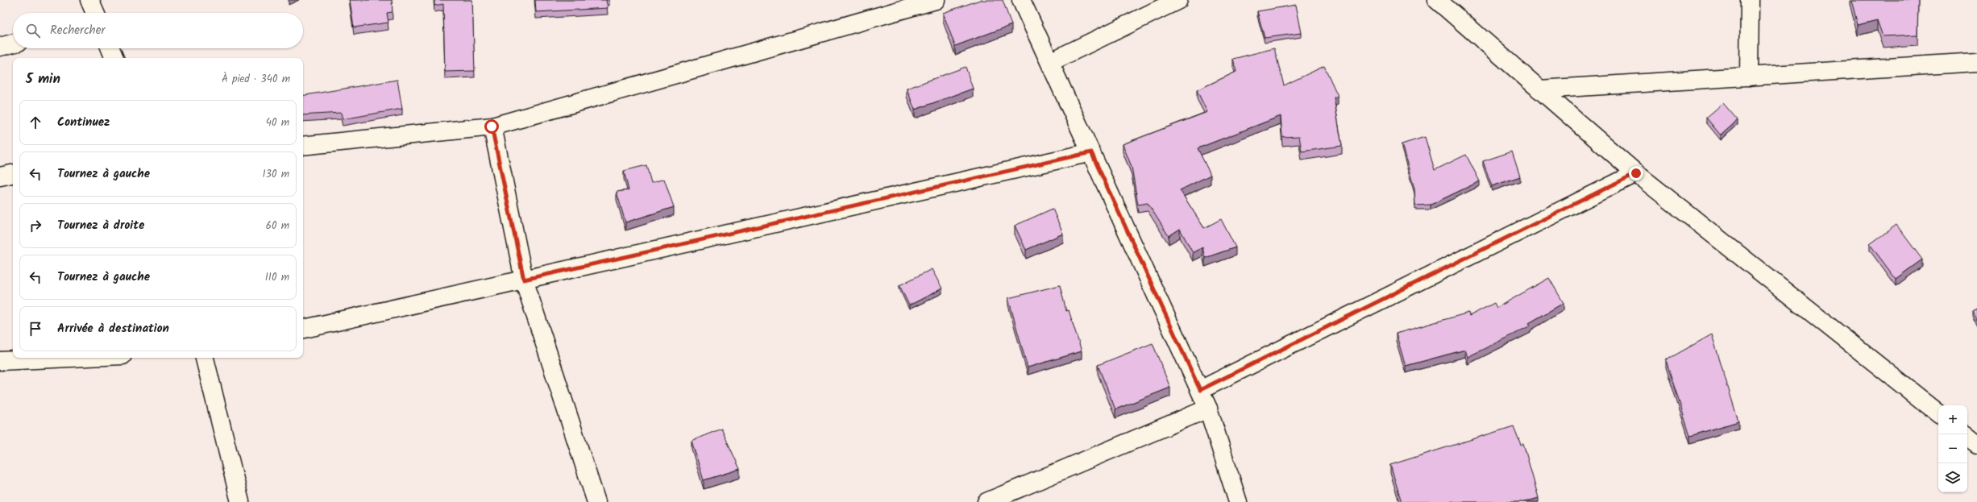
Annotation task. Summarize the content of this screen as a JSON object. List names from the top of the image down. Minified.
{"page":{"search":"Rechercher","heading":["5 min","À pied · 340 m"],"list":[["Continuez","40 m"],["Tournez à gauche","130 m"],["Tournez à droite","60 m"],["Tournez à gauche","110 m"],"Arrivée à destination"],"map_buttons":["+","−"]}}
